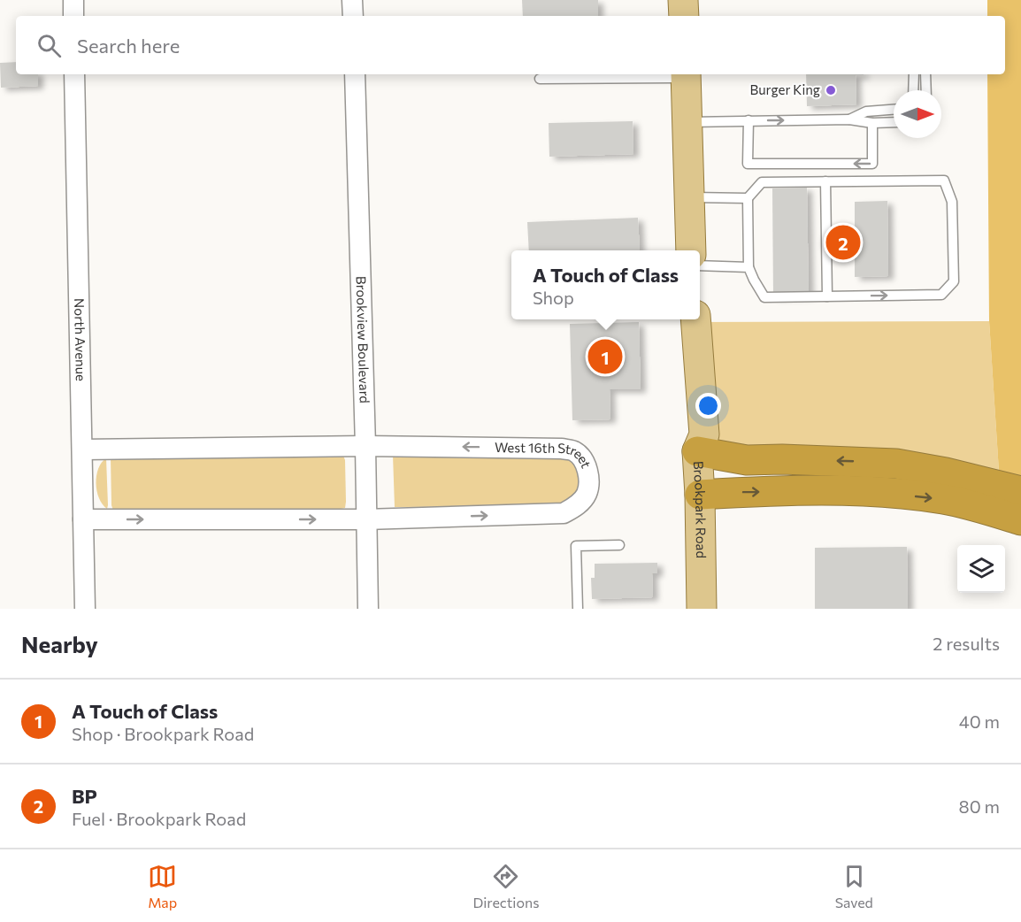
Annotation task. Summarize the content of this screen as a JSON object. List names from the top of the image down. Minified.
{"streets":{"main road":["Brookpark Road"],"street":["North Avenue","Brookview Boulevard","West 16th Street"]},"crossings":[["North Avenue","West 16th Street"],["Brookview Boulevard","West 16th Street"]],"places":["Burger King"],"north":"right","page":{"search":"Search here","pins":["2","1"],"popup":["A Touch of Class","Shop"],"heading":["Nearby","2 results"],"list":[{"mark":"1","name":"A Touch of Class","note":"Shop · Brookpark Road","value":"40 m"},{"mark":"2","name":"BP","note":"Fuel · Brookpark Road","value":"80 m"}],"nav":["Map","Directions","Saved"]}}
